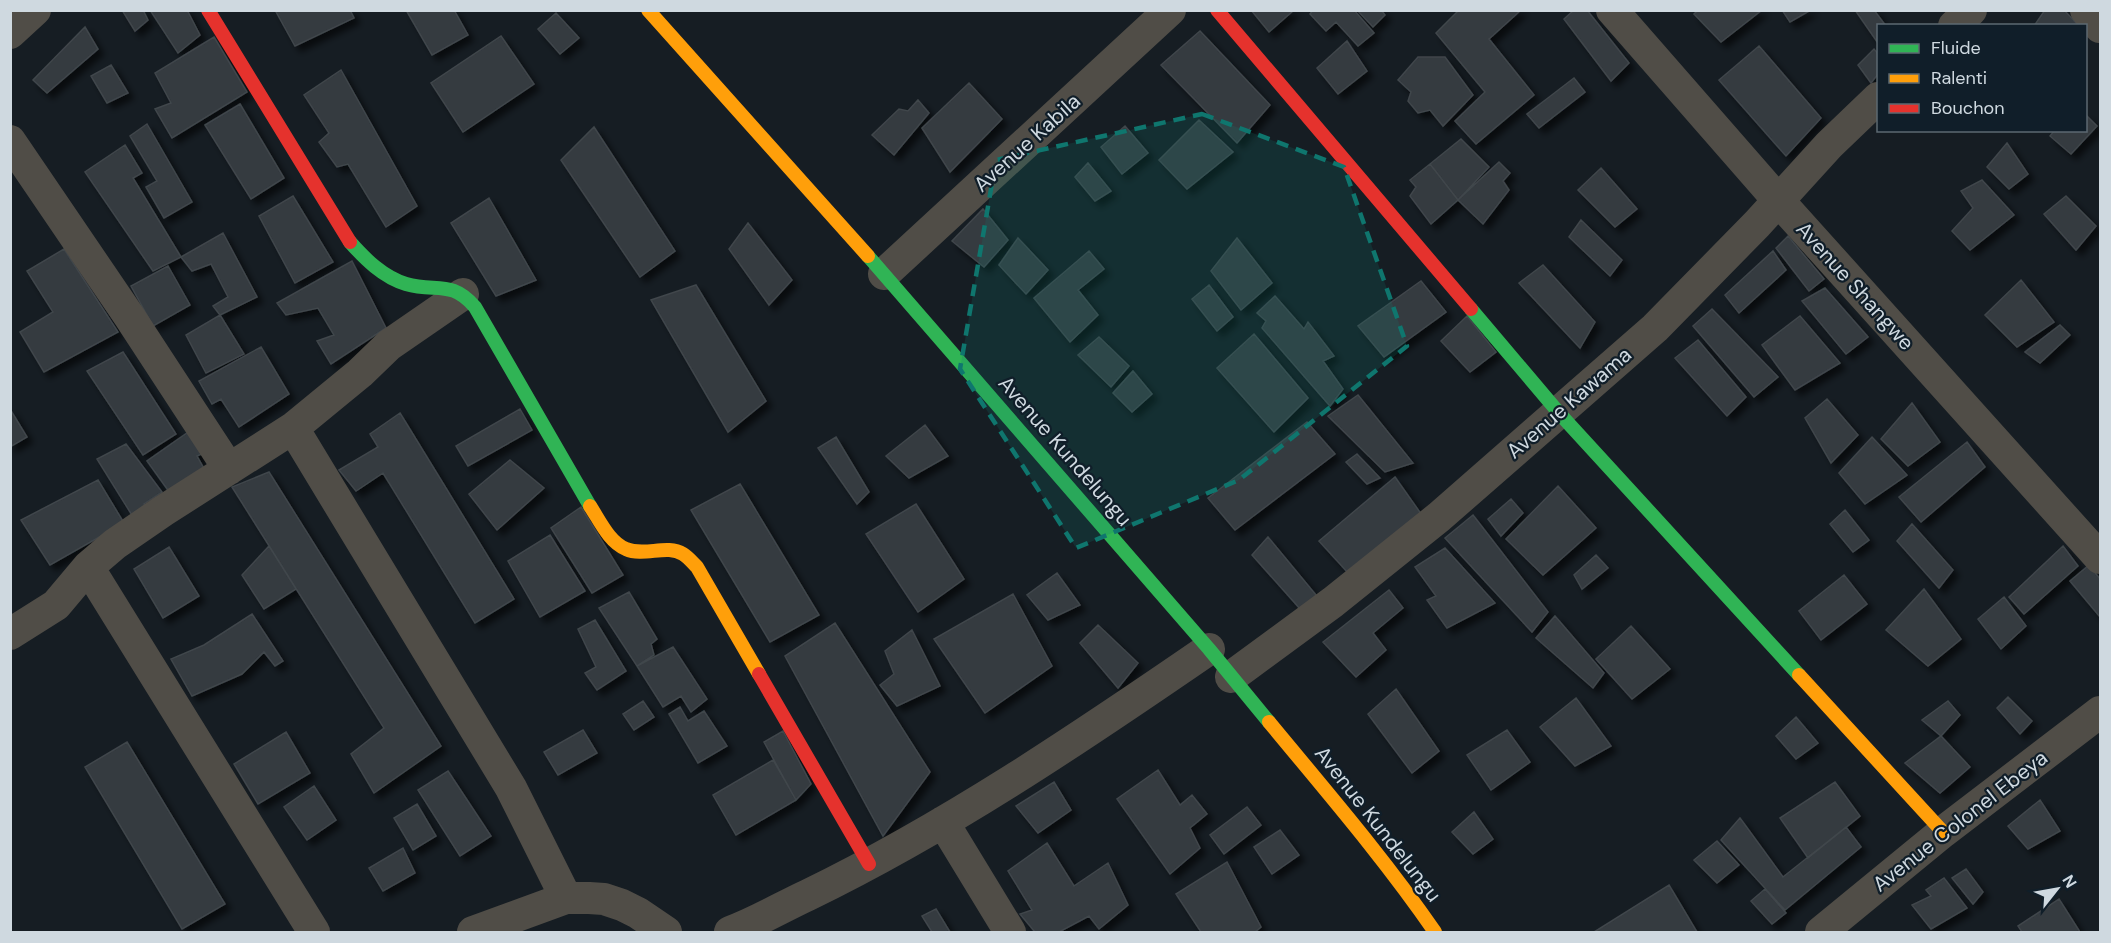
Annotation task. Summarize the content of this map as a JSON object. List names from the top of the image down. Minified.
{"streets":{"street":["Avenue Kabila","Avenue Shangwe","Avenue Kawama","Avenue Kundelungu","Avenue Colonel Ebeya"]},"crossings":[["Avenue Kabila","Avenue Kundelungu"],["Avenue Shangwe","Avenue Kawama"],["Avenue Kawama","Avenue Kundelungu"]],"legend":["Fluide","Ralenti","Bouchon"],"north":"top right"}
